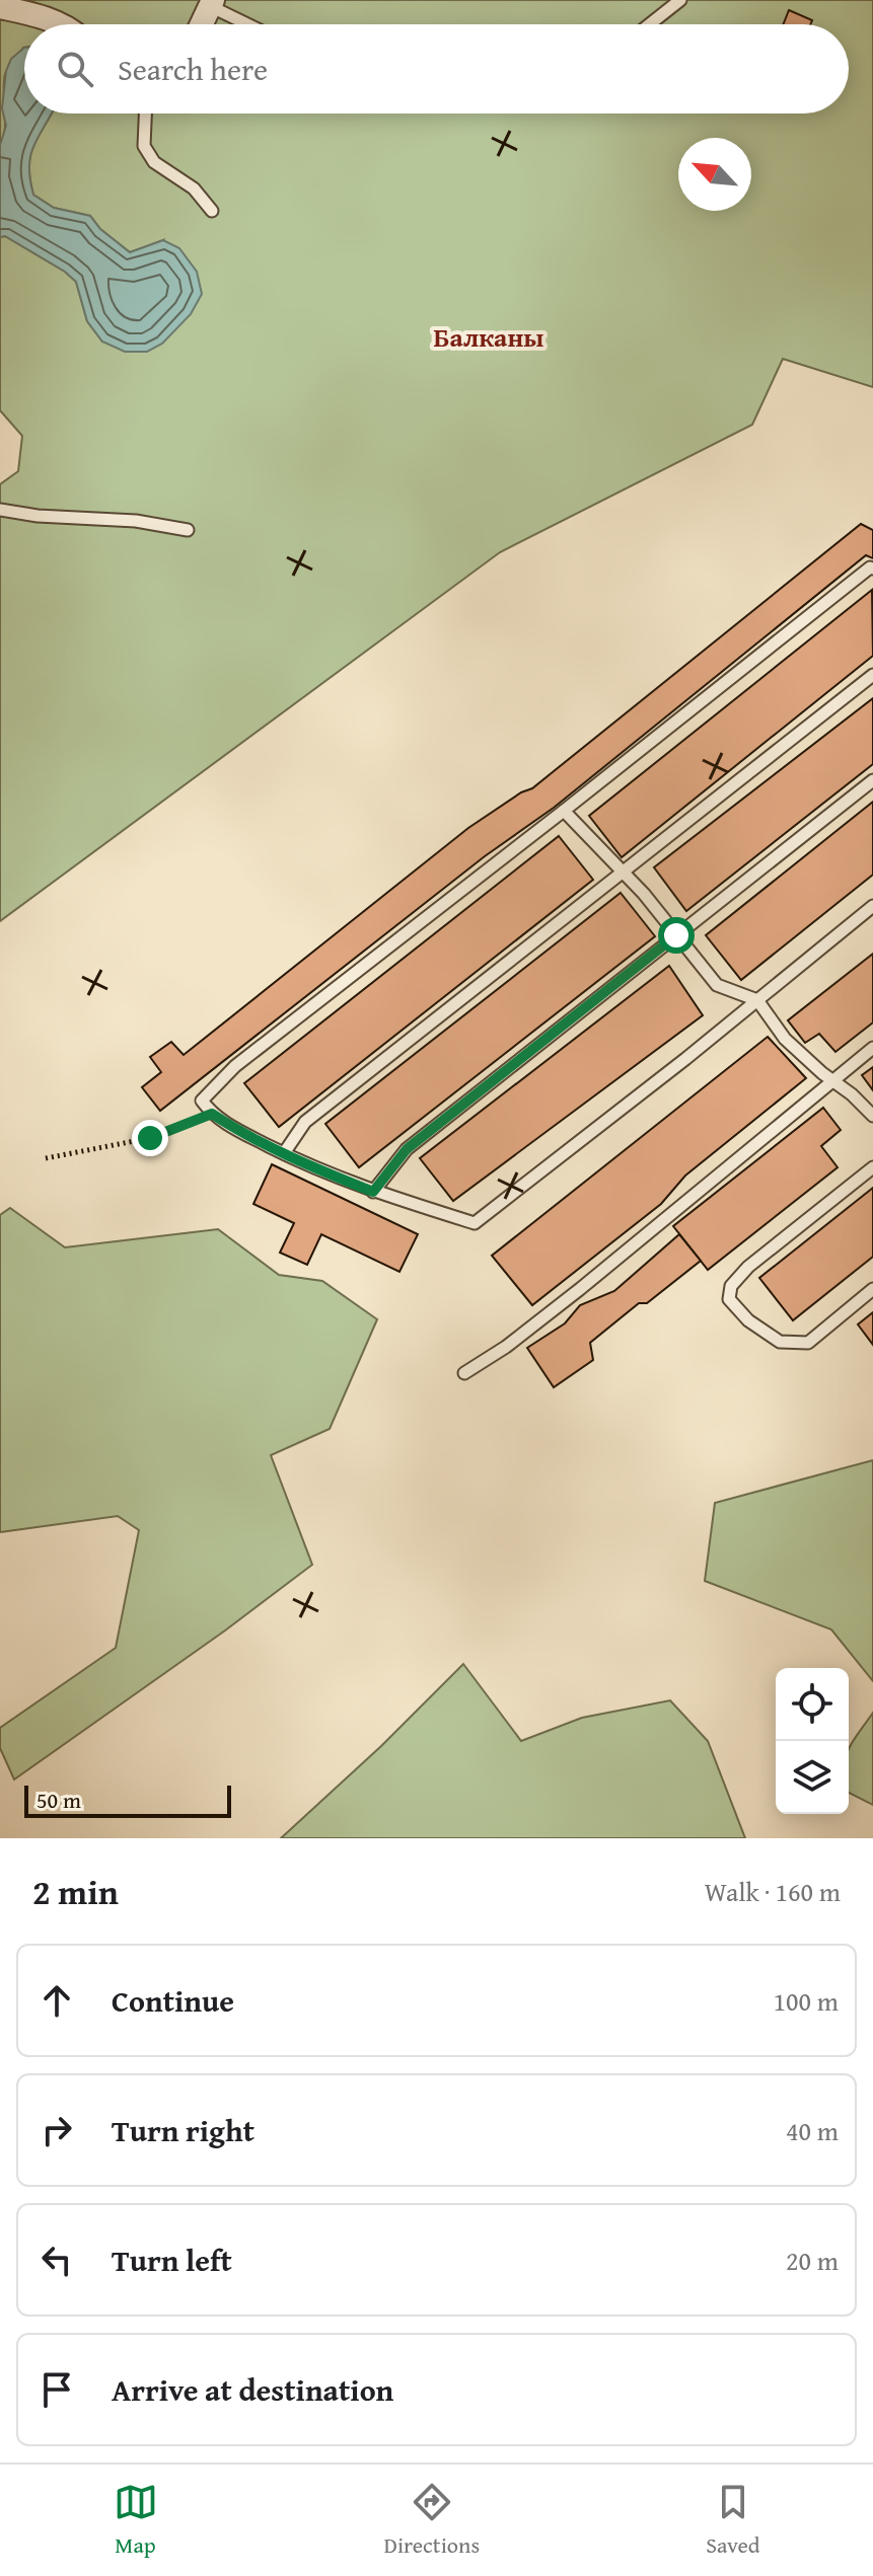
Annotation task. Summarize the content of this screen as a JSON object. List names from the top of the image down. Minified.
{"districts":["Балканы"],"scale_bar":"50 m","north":"top left","page":{"search":"Search here","scale":"50 m","heading":["2 min","Walk · 160 m"],"list":[["Continue","100 m"],["Turn right","40 m"],["Turn left","20 m"],"Arrive at destination"],"nav":["Map","Directions","Saved"]}}
